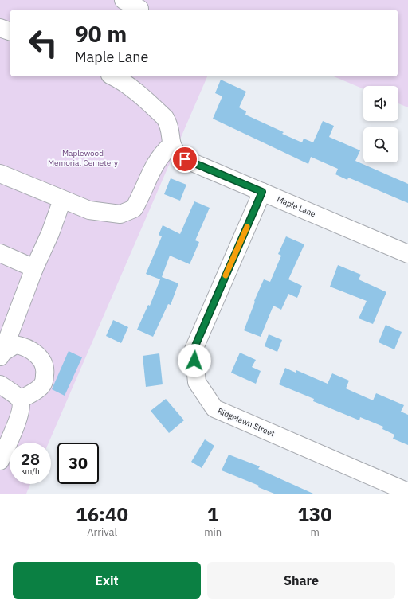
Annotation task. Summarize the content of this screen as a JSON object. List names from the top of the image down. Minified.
{"streets":{"street":["Maple Lane","Ridgelawn Street"]},"crossings":[["Maple Lane","Ridgelawn Street"]],"parks":["Maplewood Memorial Cemetery"],"page":{"turn":["90 m","Maple Lane"],"speed":"28 km/h","limit":"30","eta":["16:40","Arrival","1","min","130","m"],"buttons":["Exit","Share"]}}
